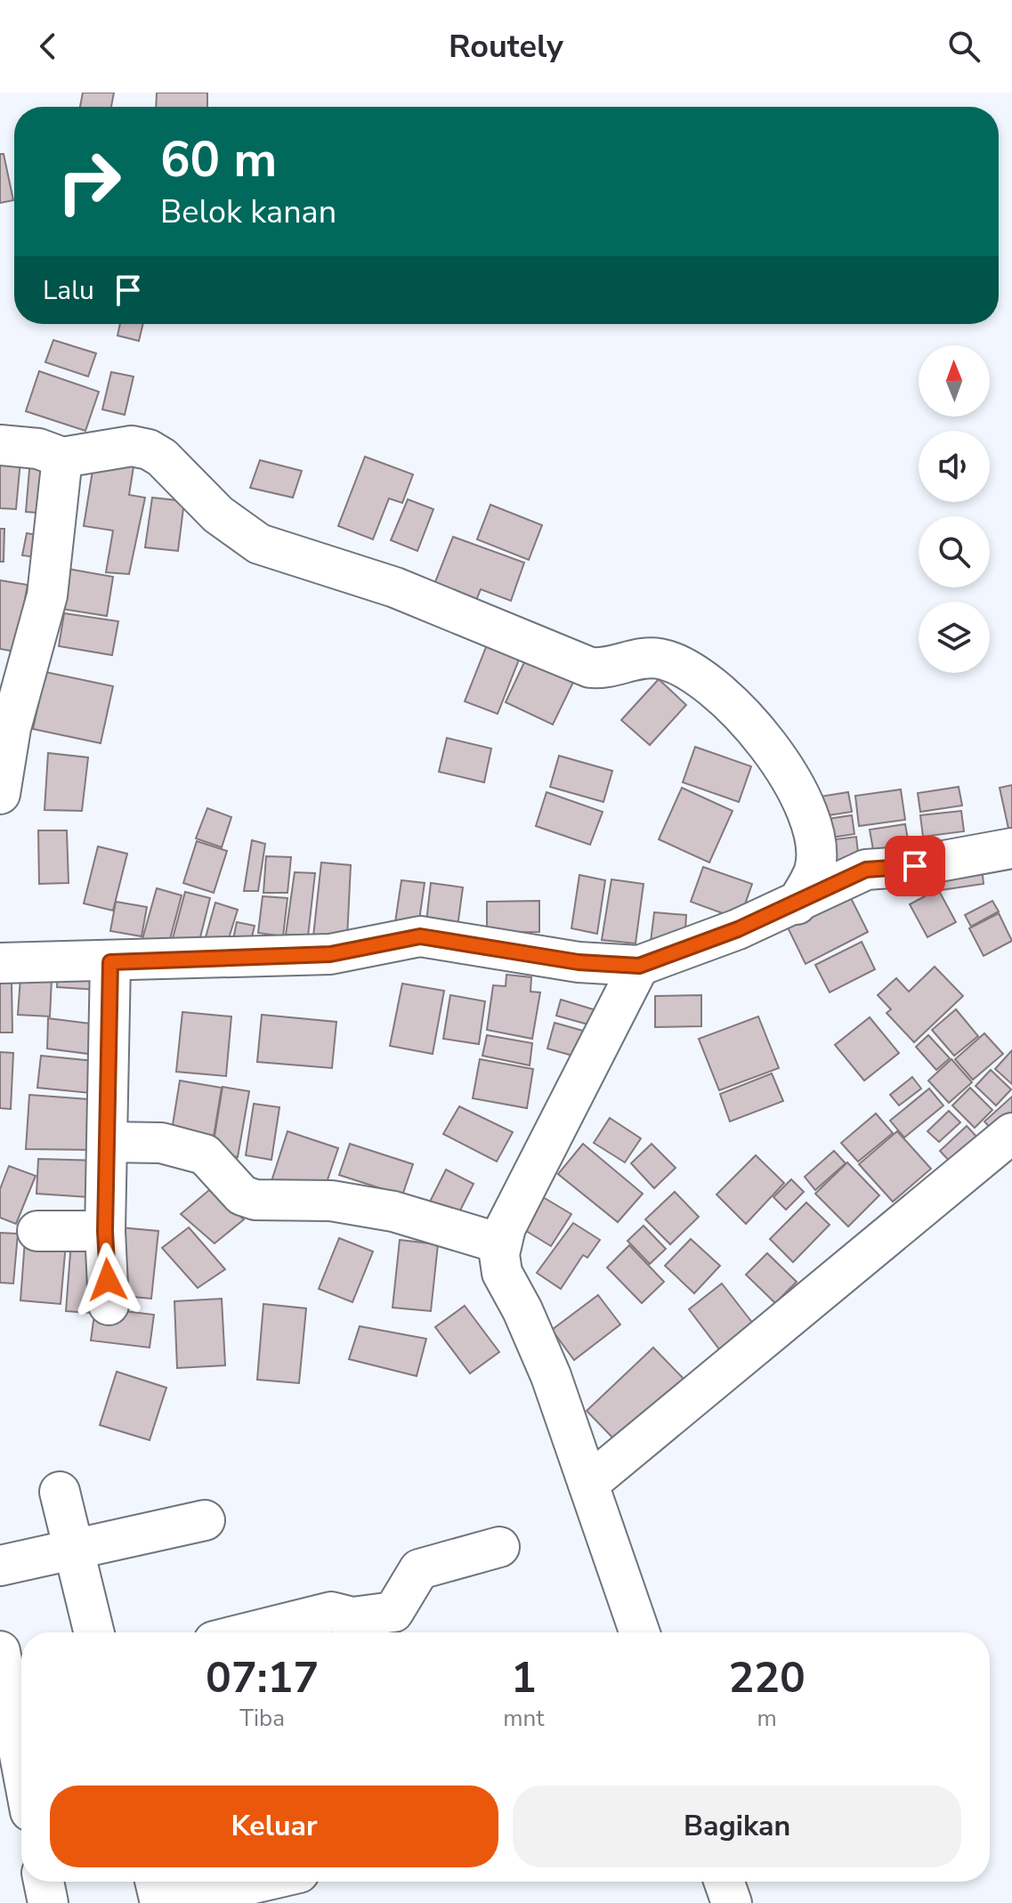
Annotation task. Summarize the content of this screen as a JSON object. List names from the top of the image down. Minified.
{"north":"top","page":{"header":"Routely","turn":["60 m","Belok kanan"],"then":"Lalu","eta":["07:17","Tiba","1","mnt","220","m"],"buttons":["Keluar","Bagikan"]}}
